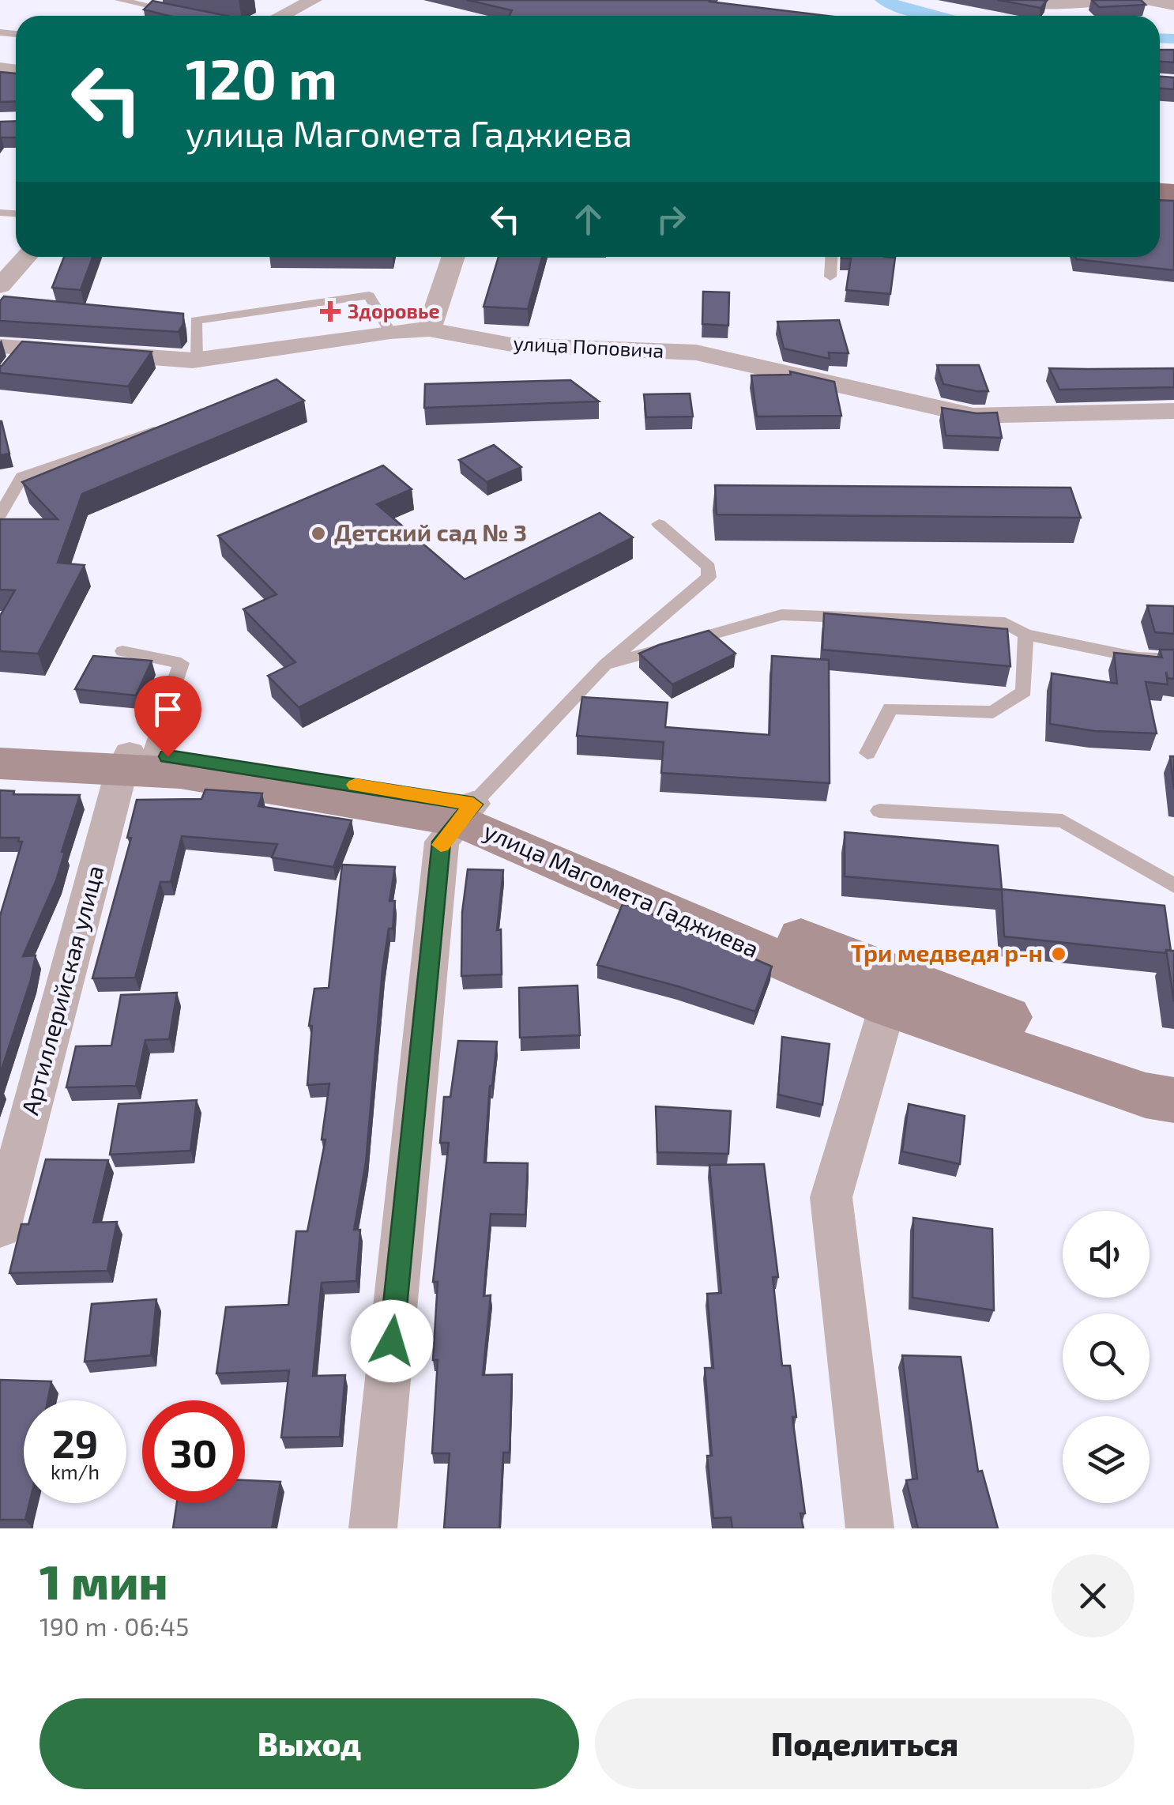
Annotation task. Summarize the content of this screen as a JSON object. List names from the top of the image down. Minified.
{"streets":{"main road":["улица Магомета Гаджиева"],"street":["улица Поповича","Артиллерийская улица"]},"crossings":[["улица Магомета Гаджиева","Артиллерийская улица"]],"places":{"health":["Здоровье"],"other":["Детский сад № 3","Три медведя р-н"]},"page":{"turn":["120 m","улица Магомета Гаджиева"],"speed":"29 km/h","limit":"30","heading":["1 мин","190 m · 06:45"],"buttons":["Выход","Поделиться"]}}
